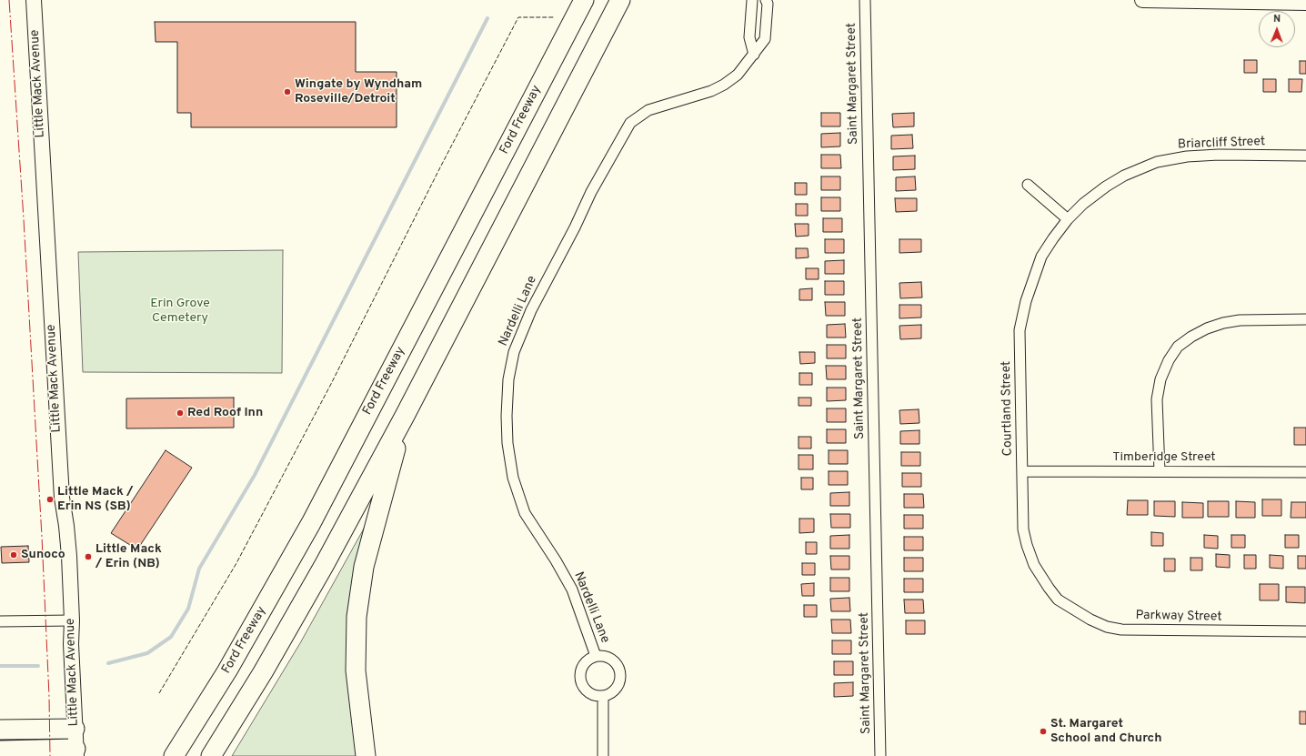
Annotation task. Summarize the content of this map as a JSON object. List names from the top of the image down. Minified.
{"streets":{"highway":["Ford Freeway"],"main road":["Little Mack Avenue"],"street":["Saint Margaret Street","Briarcliff Street","Nardelli Lane","Courtland Street","Timberidge Street","Parkway Street"]},"crossings":[["Briarcliff Street","Courtland Street"],["Courtland Street","Timberidge Street"],["Courtland Street","Parkway Street"]],"parks":["Erin Grove Cemetery"],"places":["Wingate by Wyndham Roseville/Detroit","Red Roof Inn","Little Mack / Erin NS (SB)","Sunoco","Little Mack / Erin (NB)","St. Margaret School and Church"],"north":"top"}
